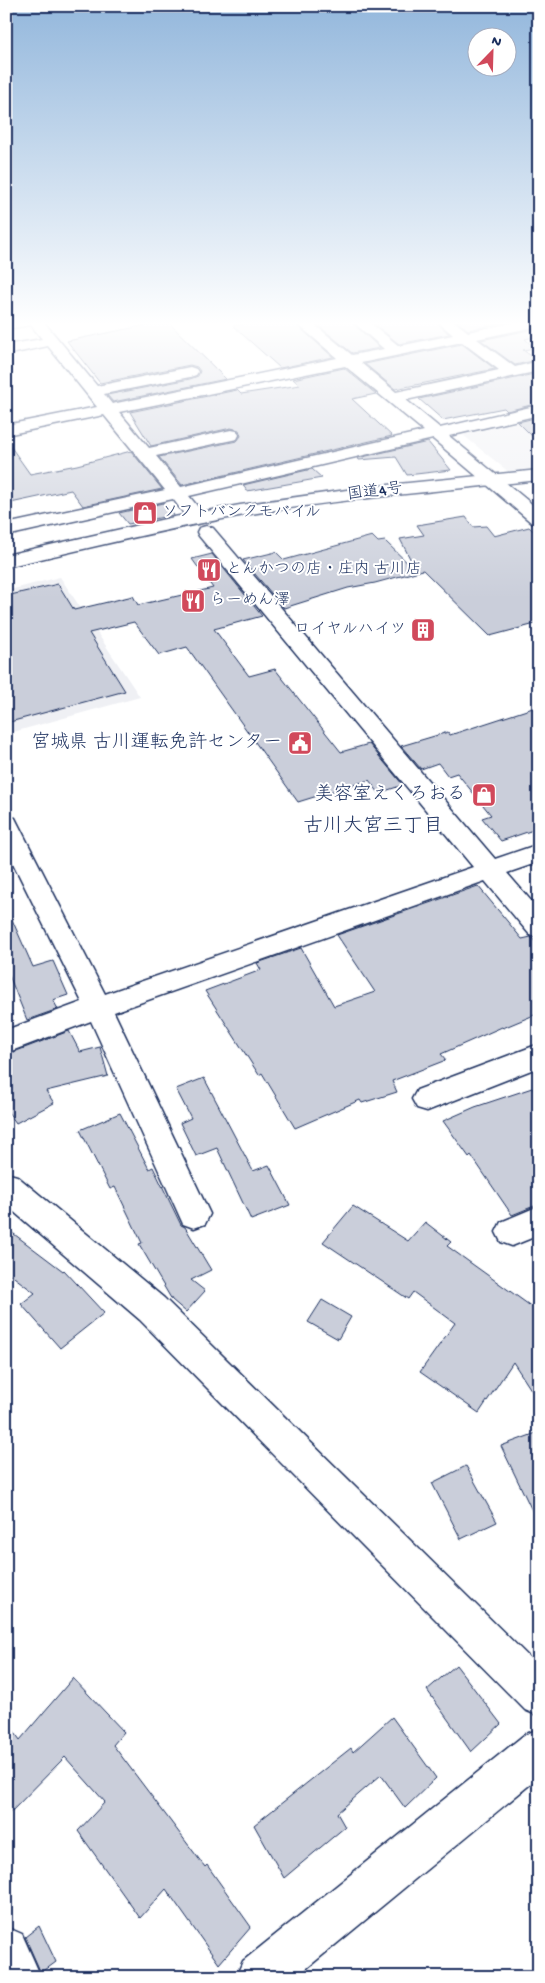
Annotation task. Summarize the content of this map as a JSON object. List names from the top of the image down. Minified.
{"streets":{"main road":["国道4号"]},"districts":["古川大宮三丁目"],"places":{"shop":["ソフトバンクモバイル","美容室えくろおる"],"restaurant":["とんかつの店・庄内 古川店","らーめん澤"],"building":["ロイヤルハイツ"],"public building":["宮城県 古川運転免許センター"]},"north":"top right"}
